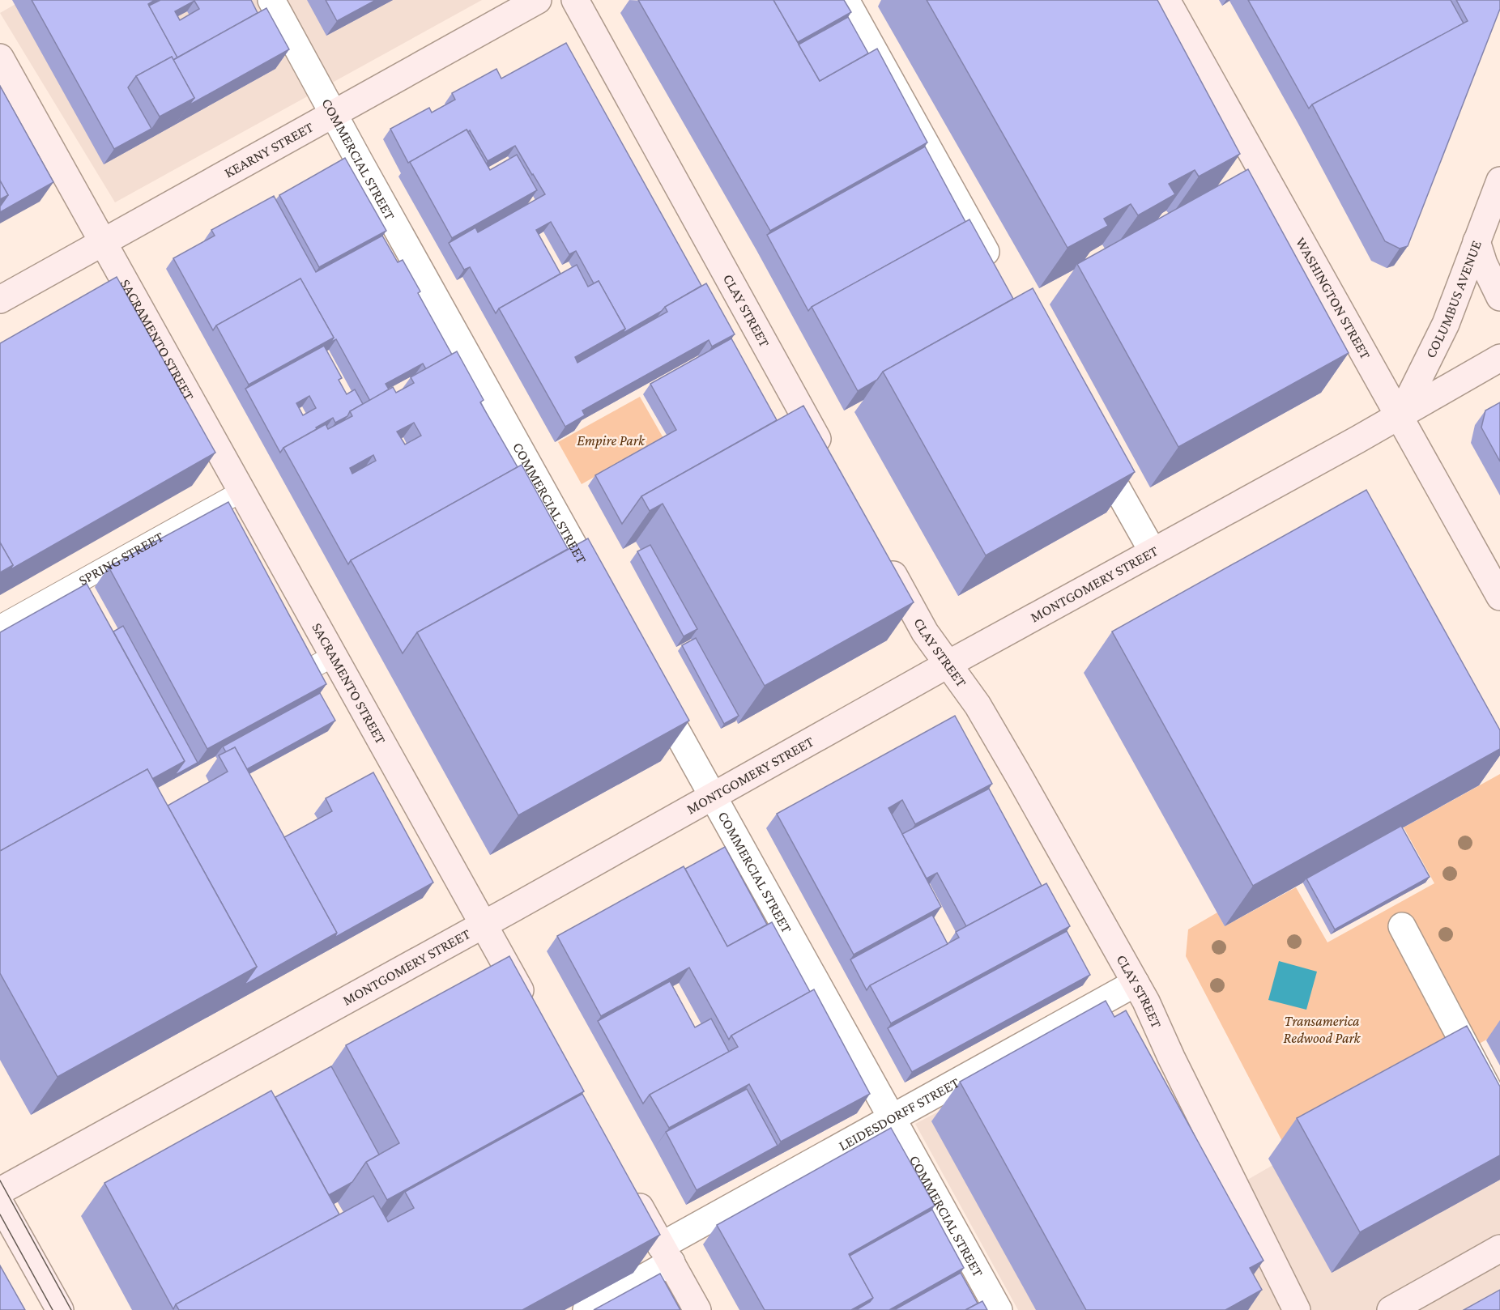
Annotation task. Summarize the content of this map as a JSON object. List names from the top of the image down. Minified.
{"streets":{"street":["KEARNY STREET","COMMERCIAL STREET","WASHINGTON STREET","COLUMBUS AVENUE","CLAY STREET","SACRAMENTO STREET","MONTGOMERY STREET","LEIDESDORFF STREET"],"lane":["SPRING STREET"]},"crossings":[["KEARNY STREET","COMMERCIAL STREET"],["KEARNY STREET","SACRAMENTO STREET"],["COMMERCIAL STREET","MONTGOMERY STREET"],["COMMERCIAL STREET","LEIDESDORFF STREET"],["WASHINGTON STREET","COLUMBUS AVENUE"],["WASHINGTON STREET","MONTGOMERY STREET"],["COLUMBUS AVENUE","MONTGOMERY STREET"],["CLAY STREET","MONTGOMERY STREET"],["CLAY STREET","LEIDESDORFF STREET"],["SACRAMENTO STREET","SPRING STREET"],["SACRAMENTO STREET","MONTGOMERY STREET"]],"parks":["Empire Park","Transamerica Redwood Park"]}
